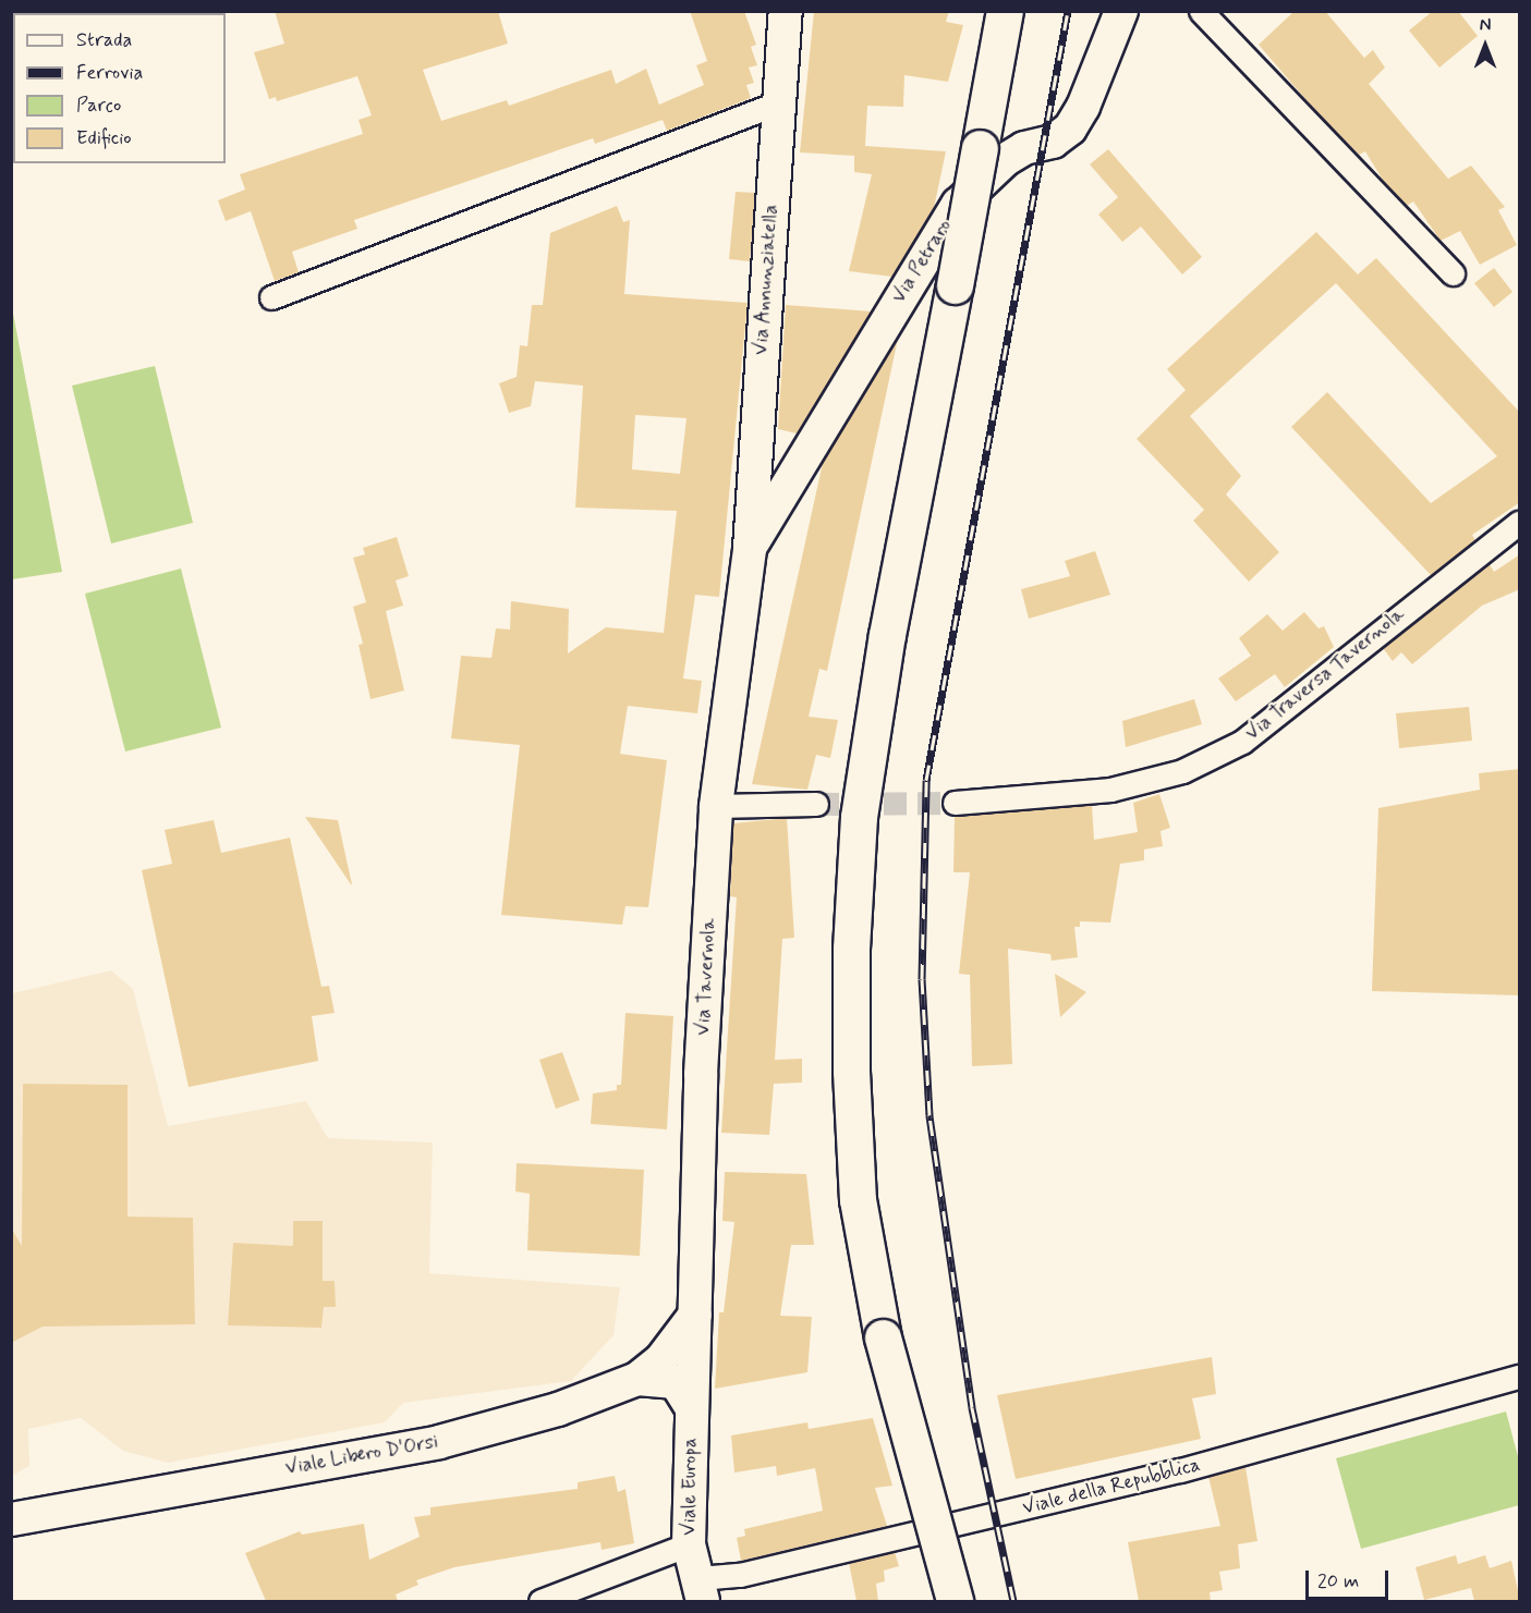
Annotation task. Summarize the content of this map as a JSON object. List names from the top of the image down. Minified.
{"streets":{"main road":["Via Petraro","Via Annunziatella","Via Tavernola","Viale Libero D'Orsi","Viale Europa"],"street":["Via Traversa Tavernola","Viale della Repubblica"]},"crossings":[["Via Petraro","Via Annunziatella"],["Via Petraro","Via Tavernola"],["Via Annunziatella","Via Tavernola"],["Via Tavernola","Viale Libero D'Orsi"],["Via Tavernola","Viale Europa"],["Viale Libero D'Orsi","Viale Europa"]],"legend":["Strada","Ferrovia","Parco","Edificio"],"scale_bar":"20 m","north":"top"}
